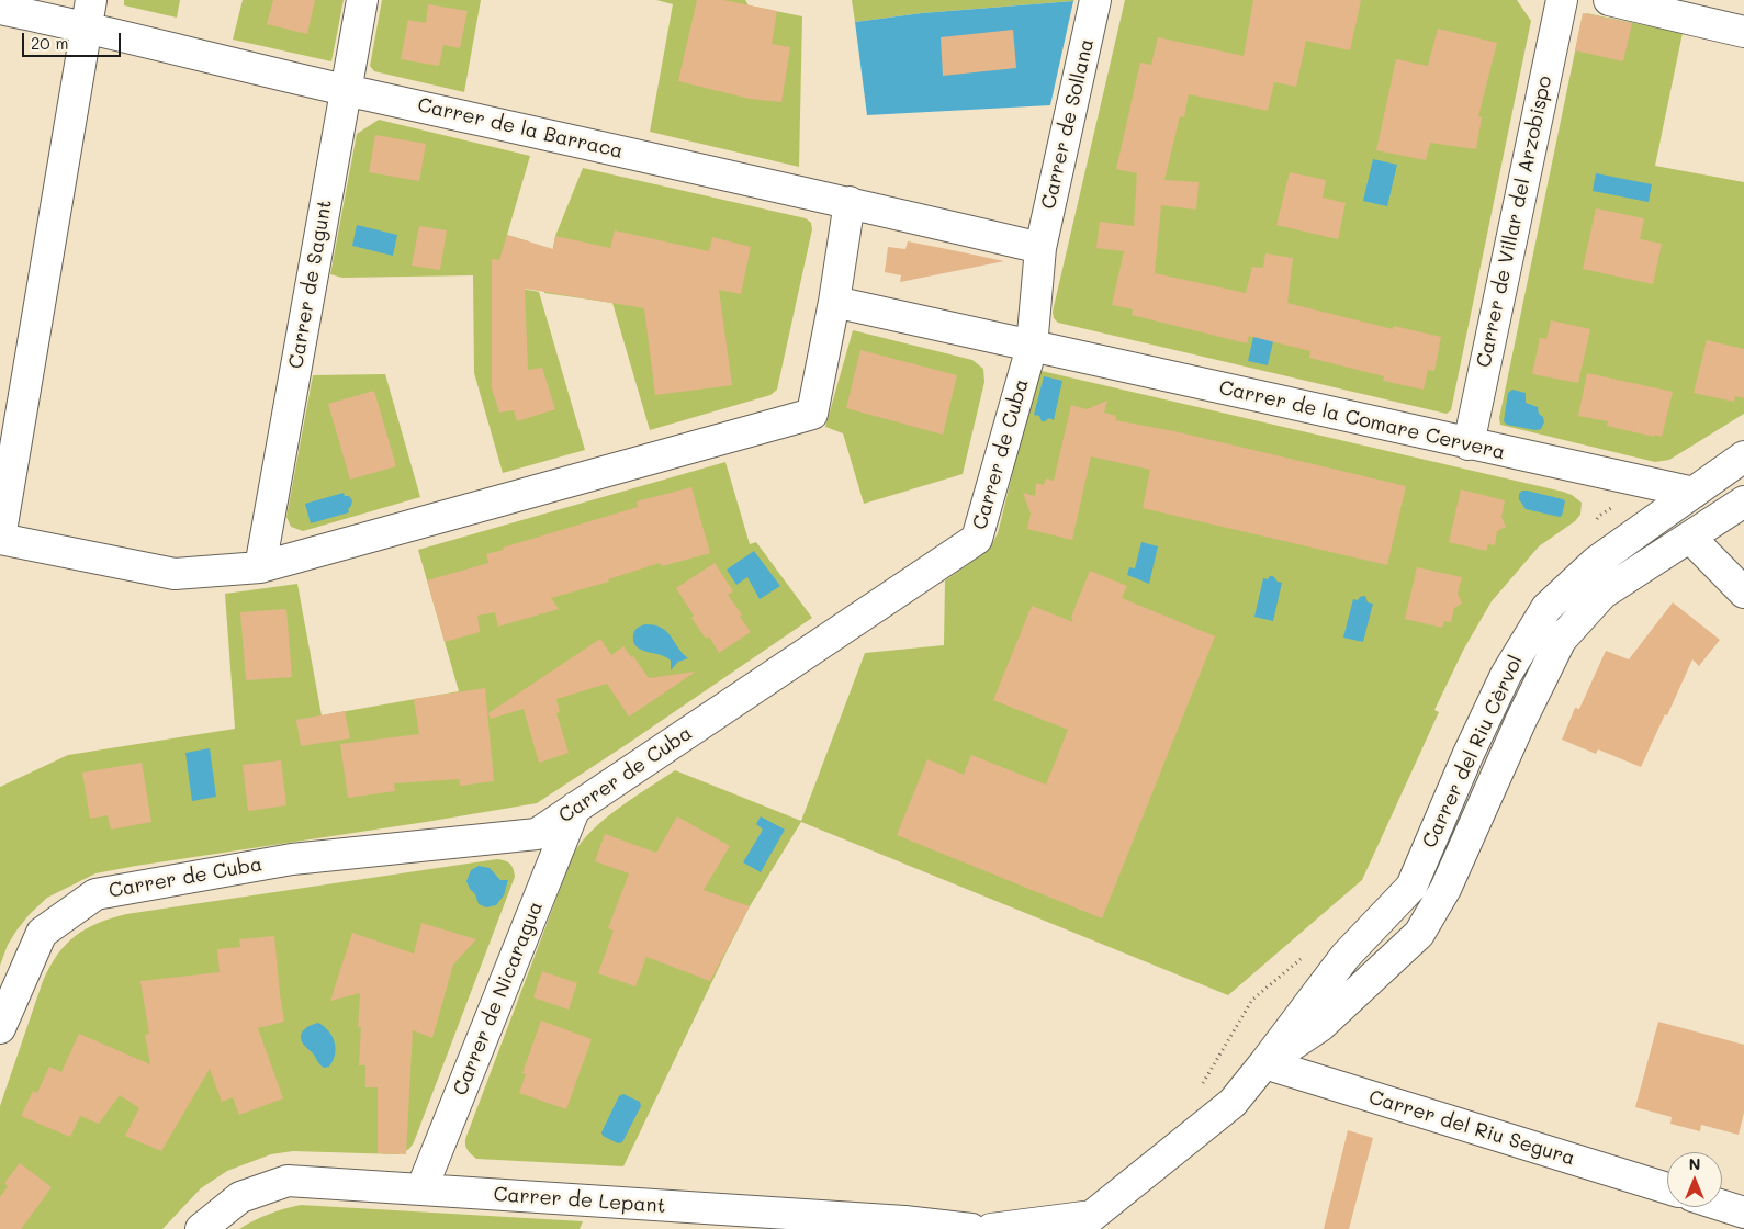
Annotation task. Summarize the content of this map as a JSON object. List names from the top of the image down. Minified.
{"streets":{"street":["Carrer de Sollana","Carrer de la Barraca","Carrer de Villar del Arzobispo","Carrer de Sagunt","Carrer de la Comare Cervera","Carrer de Cuba","Carrer del Riu Cèrvol","Carrer de Nicaragua","Carrer del Riu Segura","Carrer de Lepant"]},"crossings":[["Carrer de Sollana","Carrer de la Barraca"],["Carrer de Sollana","Carrer de Cuba"],["Carrer de la Barraca","Carrer de Sagunt"],["Carrer de la Barraca","Carrer de Cuba"],["Carrer de Villar del Arzobispo","Carrer de la Comare Cervera"],["Carrer de la Comare Cervera","Carrer de Cuba"],["Carrer de la Comare Cervera","Carrer del Riu Cèrvol"],["Carrer de Cuba","Carrer de Nicaragua"],["Carrer del Riu Cèrvol","Carrer del Riu Segura"],["Carrer de Nicaragua","Carrer de Lepant"]],"scale_bar":"20 m","north":"top"}
